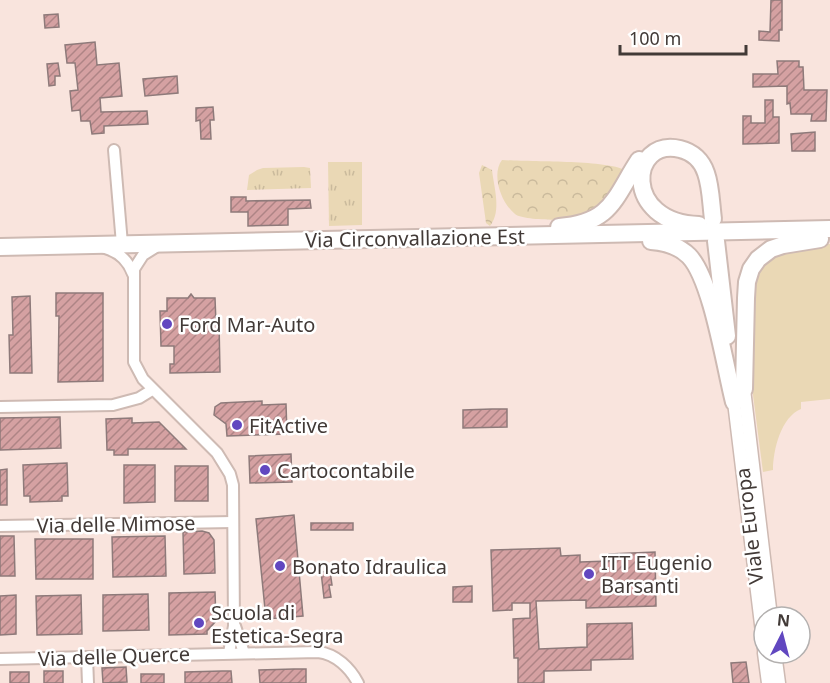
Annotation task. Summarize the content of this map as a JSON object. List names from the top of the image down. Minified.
{"streets":{"main road":["Via Circonvallazione Est"],"street":["Via delle Mimose","Viale Europa","Via delle Querce"]},"places":["Ford Mar-Auto","FitActive","Cartocontabile","Bonato Idraulica","ITT Eugenio Barsanti","Scuola di Estetica-Segra"],"scale_bar":"100 m","north":"top"}
